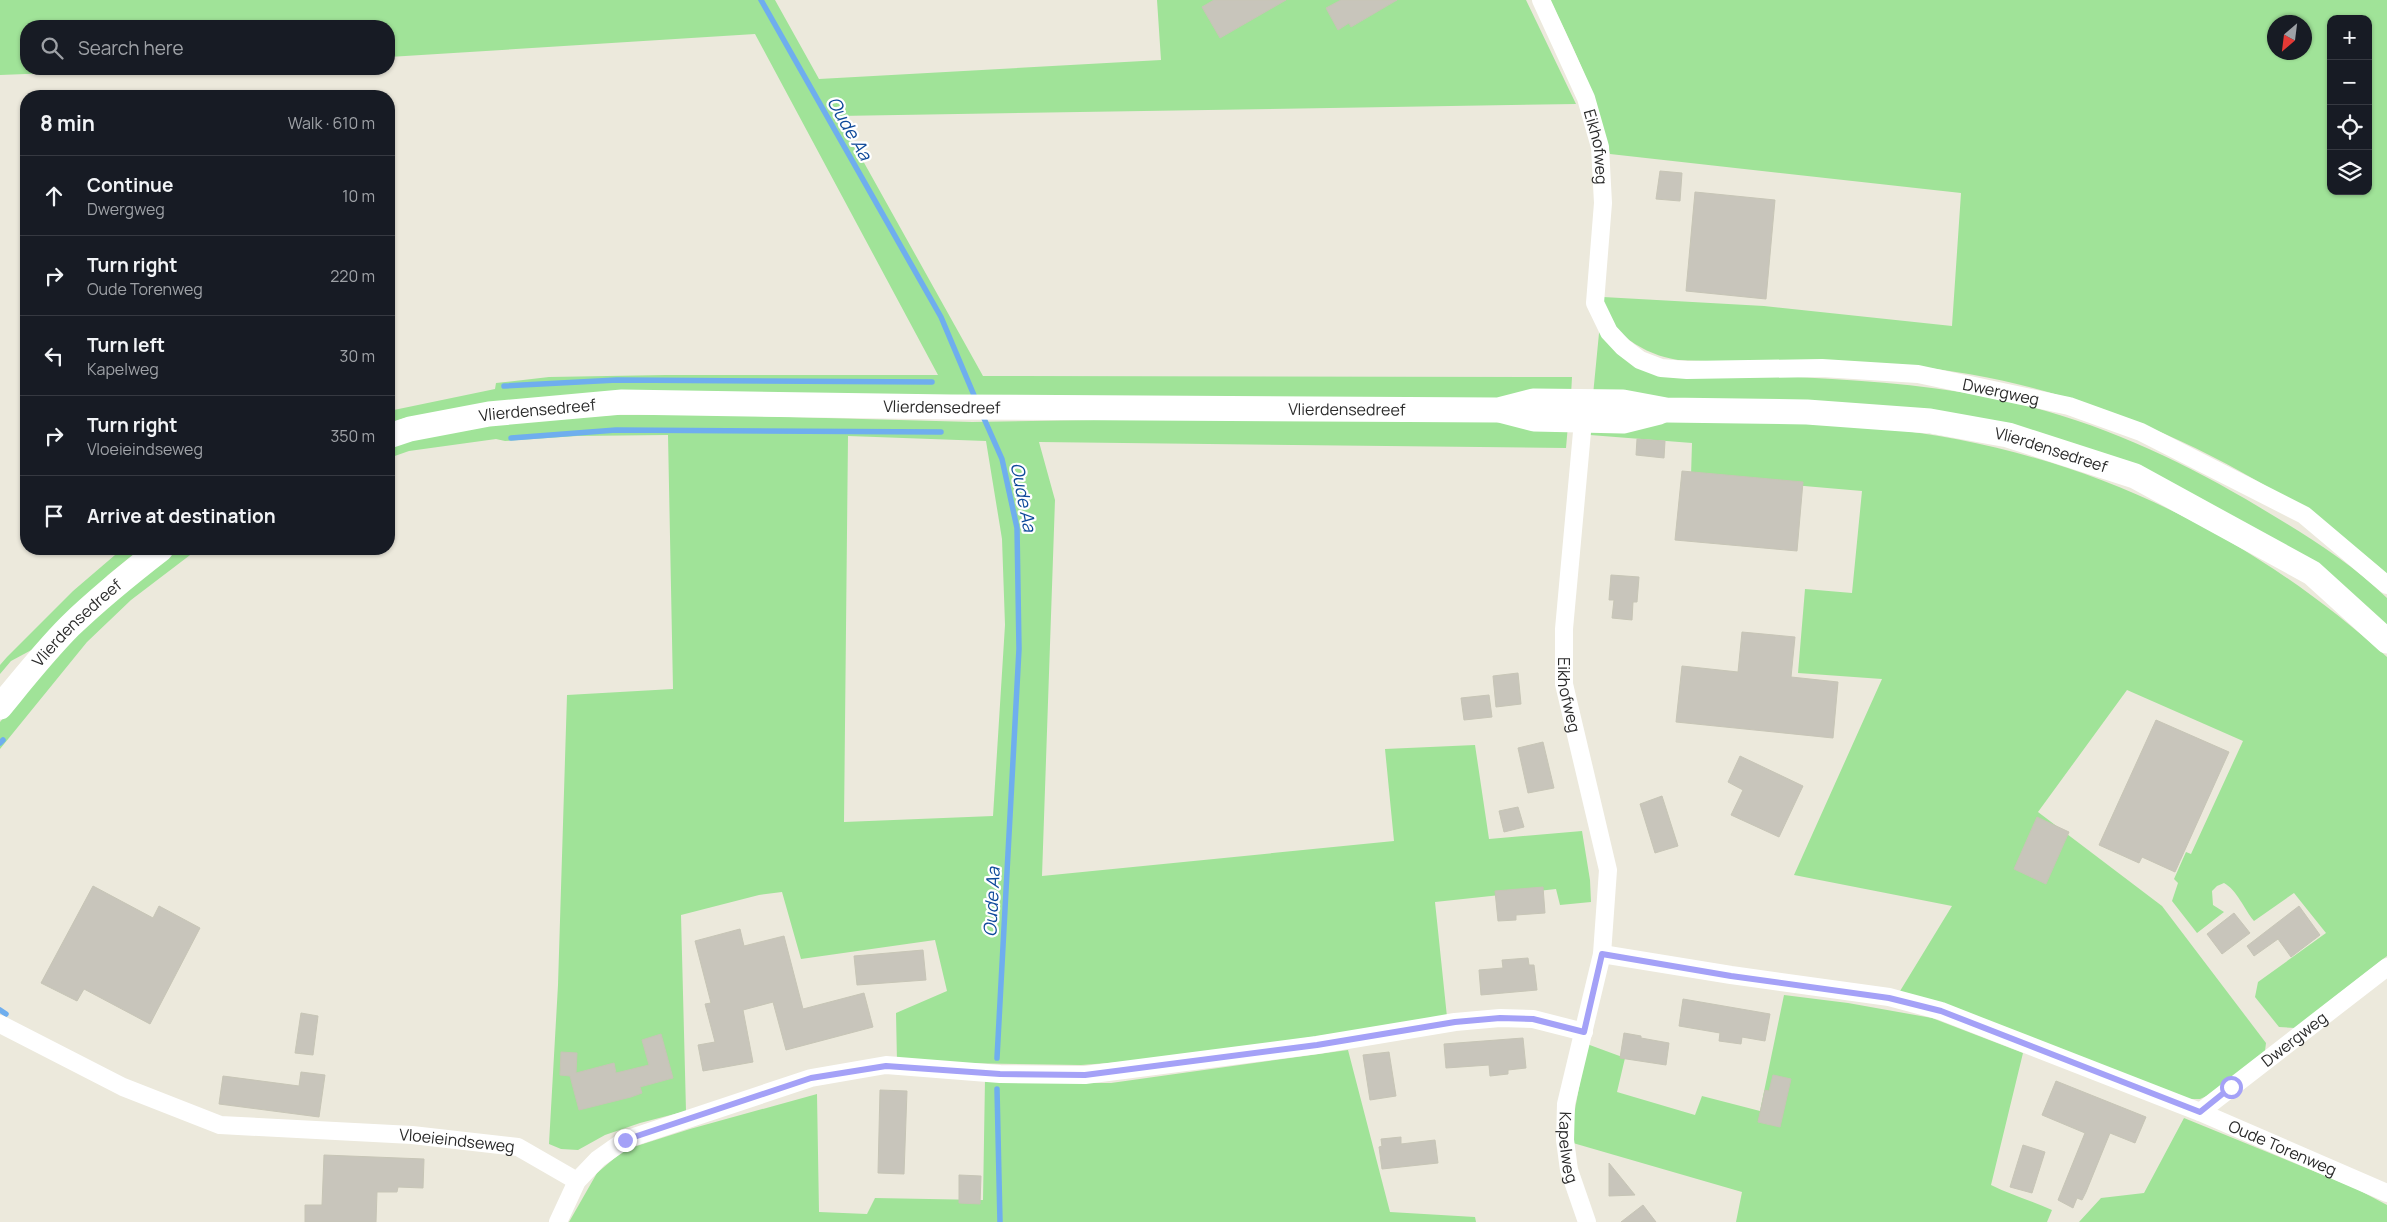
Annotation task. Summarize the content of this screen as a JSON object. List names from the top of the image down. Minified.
{"streets":{"main road":["Vlierdensedreef"],"street":["Eikhofweg","Dwergweg","Vloeieindseweg","Kapelweg","Oude Torenweg"]},"crossings":[["Eikhofweg","Dwergweg"],["Eikhofweg","Kapelweg"],["Eikhofweg","Oude Torenweg"],["Dwergweg","Oude Torenweg"],["Kapelweg","Oude Torenweg"]],"water":["Oude Aa"],"north":"bottom left","page":{"map_buttons":["+","−"],"search":"Search here","heading":["8 min","Walk · 610 m"],"list":[["Continue","Dwergweg","10 m"],["Turn right","Oude Torenweg","220 m"],["Turn left","Kapelweg","30 m"],["Turn right","Vloeieindseweg","350 m"],"Arrive at destination"]}}
